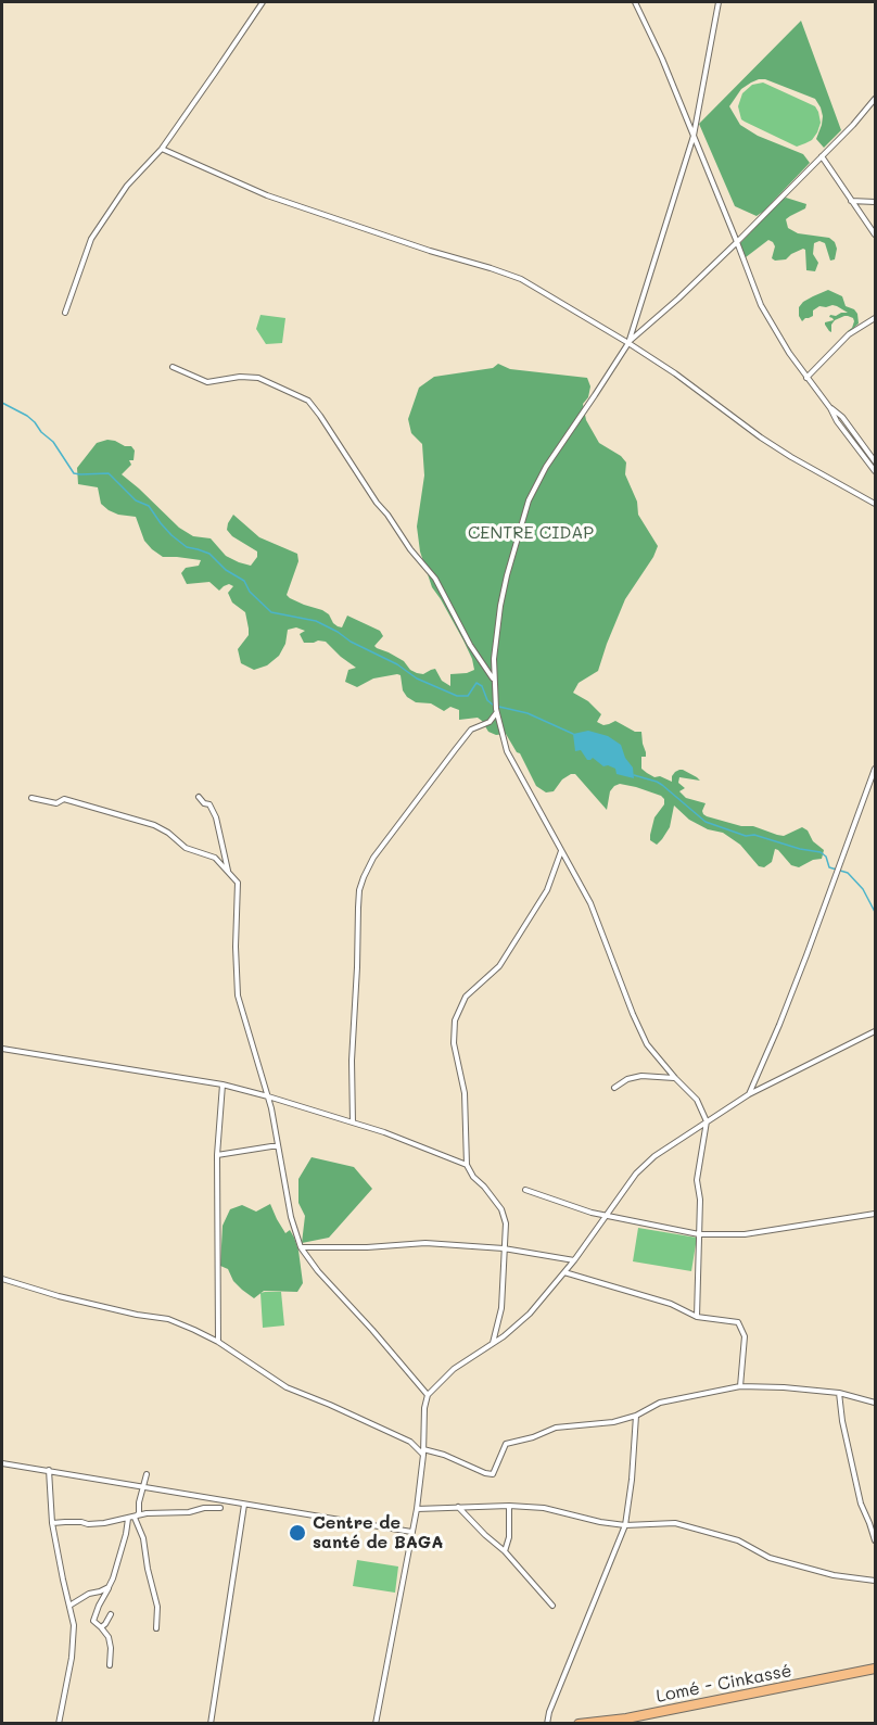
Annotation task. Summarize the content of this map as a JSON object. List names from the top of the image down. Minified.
{"streets":{"highway":["Lomé - Cinkassé"]},"parks":["CENTRE CIDAP"],"places":["Centre de santé de BAGA"]}
